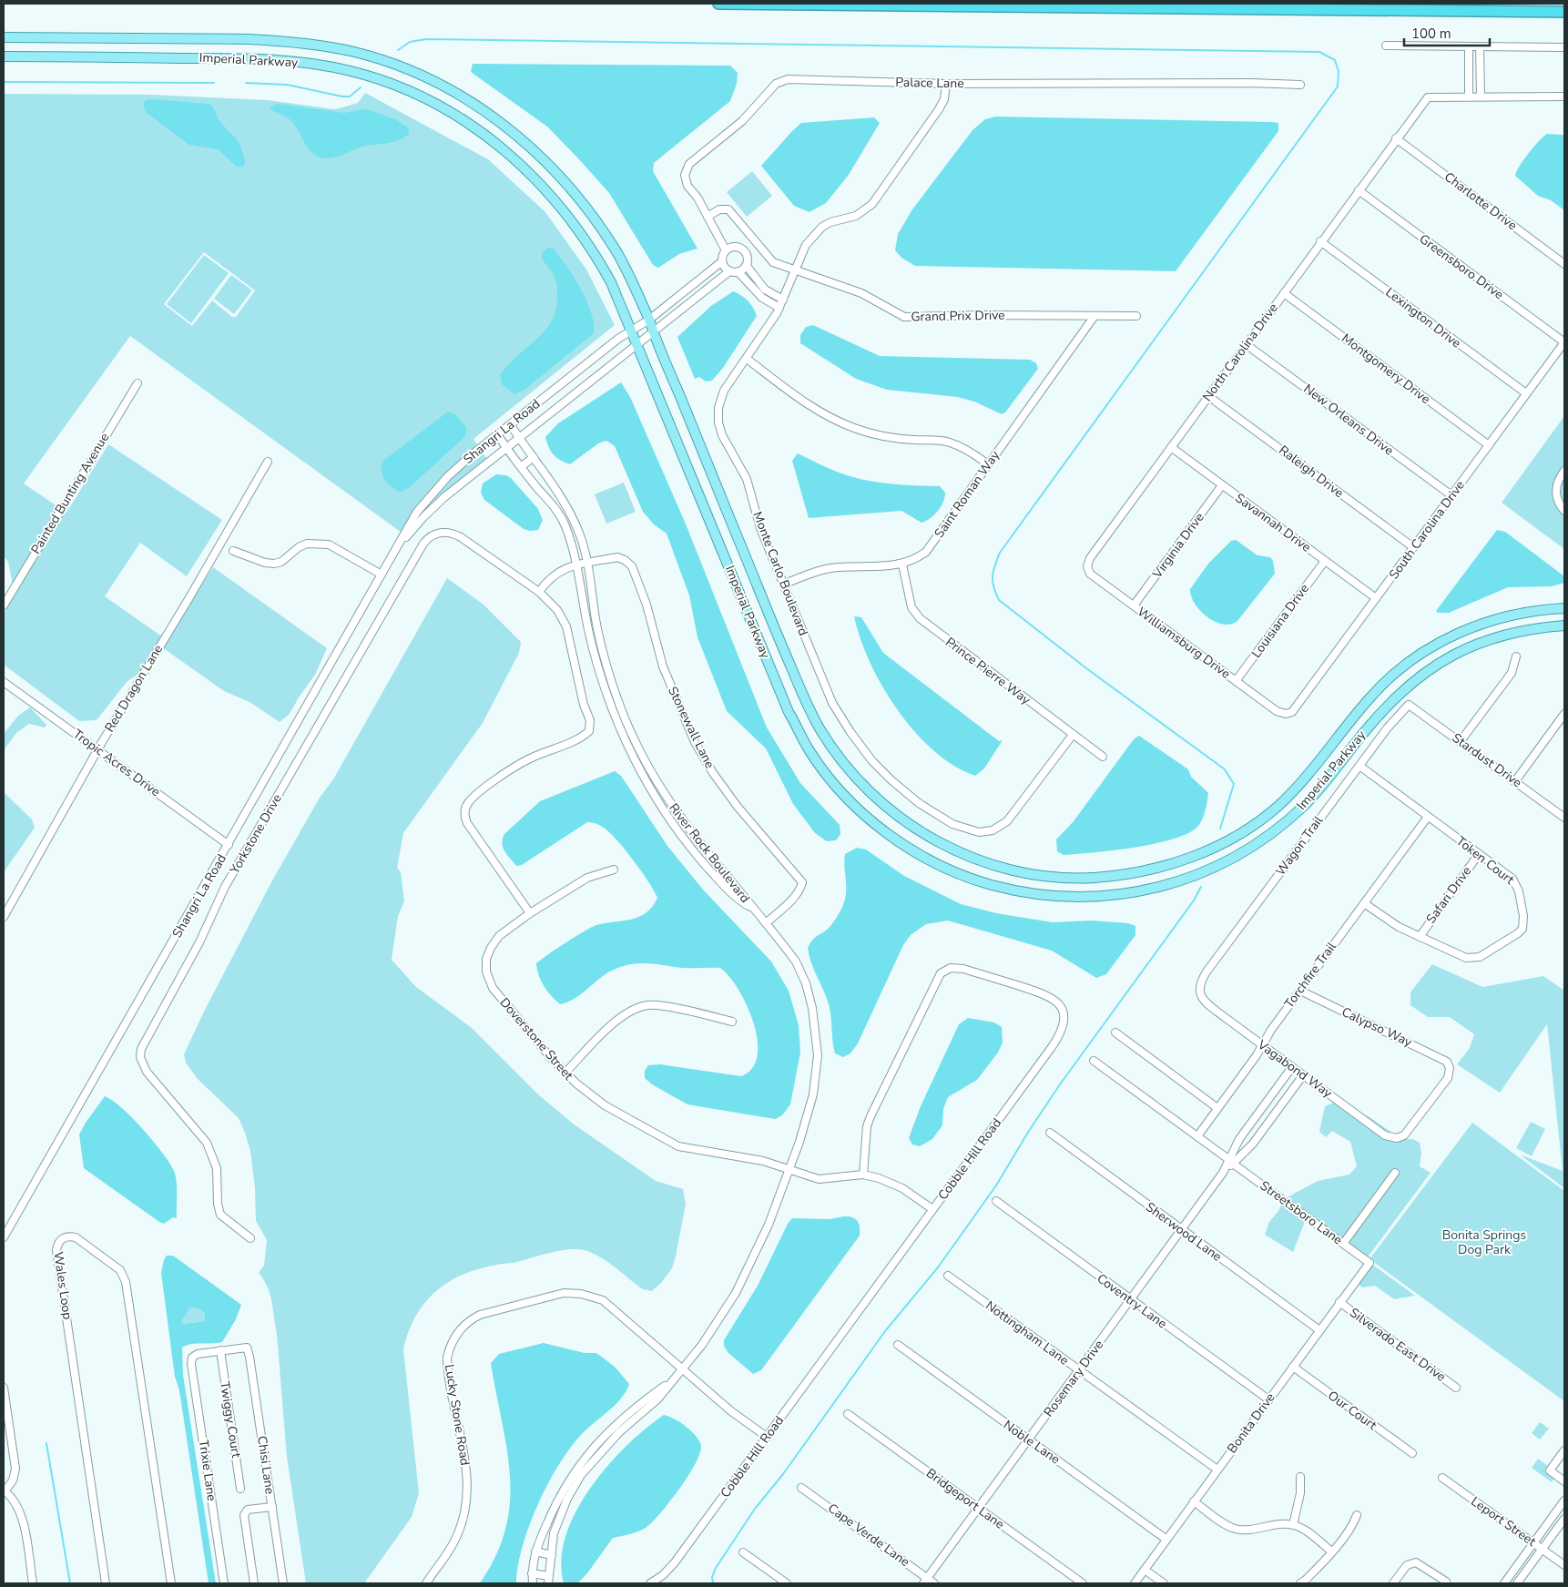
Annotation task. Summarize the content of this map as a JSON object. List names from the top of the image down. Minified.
{"streets":{"main road":["Imperial Parkway"],"street":["Palace Lane","Charlotte Drive","Greensboro Drive","Grand Prix Drive","Lexington Drive","North Carolina Drive","Montgomery Drive","New Orleans Drive","Shangri La Road","Raleigh Drive","Painted Bunting Avenue","Saint Roman Way","Savannah Drive","South Carolina Drive","Virginia Drive","Monte Carlo Boulevard","Louisiana Drive","Williamsburg Drive","Prince Pierre Way","Red Dragon Lane","Stonewall Lane","Stardust Drive","Tropic Acres Drive","Yorkstone Drive","Wagon Trail","River Rock Boulevard","Token Court","Safari Drive","Torchfire Trail","Calypso Way","Doverstone Street","Vagabond Way","Cobble Hill Road","Streetsboro Lane","Sherwood Lane","Wales Loop","Coventry Lane","Nottingham Lane","Silverado East Drive","Rosemary Drive","Our Court","Lucky Stone Road","Twiggy Court","Bonita Drive","Noble Lane","Chisi Lane","Trixie Lane","Bridgeport Lane","Leport Street","Cape Verde Lane"]},"crossings":[["Imperial Parkway","Shangri La Road"],["Palace Lane","Grand Prix Drive"],["Palace Lane","Shangri La Road"],["Palace Lane","Monte Carlo Boulevard"],["Charlotte Drive","North Carolina Drive"],["Greensboro Drive","North Carolina Drive"],["Greensboro Drive","South Carolina Drive"],["Grand Prix Drive","Saint Roman Way"],["Grand Prix Drive","Monte Carlo Boulevard"],["Lexington Drive","North Carolina Drive"],["Lexington Drive","South Carolina Drive"],["North Carolina Drive","Montgomery Drive"],["North Carolina Drive","New Orleans Drive"],["North Carolina Drive","Raleigh Drive"],["North Carolina Drive","Savannah Drive"],["North Carolina Drive","Williamsburg Drive"],["Montgomery Drive","South Carolina Drive"],["New Orleans Drive","South Carolina Drive"],["Shangri La Road","Tropic Acres Drive"],["Shangri La Road","River Rock Boulevard"],["Raleigh Drive","South Carolina Drive"],["Saint Roman Way","Monte Carlo Boulevard"],["Saint Roman Way","Prince Pierre Way"],["Savannah Drive","South Carolina Drive"],["Savannah Drive","Virginia Drive"],["Savannah Drive","Louisiana Drive"],["South Carolina Drive","Williamsburg Drive"],["Virginia Drive","Williamsburg Drive"],["Monte Carlo Boulevard","Prince Pierre Way"],["Louisiana Drive","Williamsburg Drive"],["Red Dragon Lane","Tropic Acres Drive"],["Stonewall Lane","River Rock Boulevard"],["Stardust Drive","Wagon Trail"],["Yorkstone Drive","Doverstone Street"],["Wagon Trail","Token Court"],["Wagon Trail","Vagabond Way"],["River Rock Boulevard","Doverstone Street"],["River Rock Boulevard","Lucky Stone Road"],["Token Court","Safari Drive"],["Token Court","Torchfire Trail"],["Torchfire Trail","Calypso Way"],["Torchfire Trail","Vagabond Way"],["Torchfire Trail","Streetsboro Lane"],["Calypso Way","Vagabond Way"],["Doverstone Street","Cobble Hill Road"],["Vagabond Way","Rosemary Drive"],["Cobble Hill Road","Lucky Stone Road"],["Streetsboro Lane","Rosemary Drive"],["Streetsboro Lane","Bonita Drive"],["Sherwood Lane","Rosemary Drive"],["Sherwood Lane","Bonita Drive"],["Coventry Lane","Rosemary Drive"],["Coventry Lane","Bonita Drive"],["Nottingham Lane","Rosemary Drive"],["Nottingham Lane","Bonita Drive"],["Silverado East Drive","Bonita Drive"],["Rosemary Drive","Noble Lane"],["Rosemary Drive","Bridgeport Lane"],["Rosemary Drive","Cape Verde Lane"],["Our Court","Bonita Drive"],["Twiggy Court","Chisi Lane"],["Twiggy Court","Trixie Lane"],["Bonita Drive","Noble Lane"],["Chisi Lane","Trixie Lane"]],"parks":["Bonita Springs Dog Park"],"scale_bar":"100 m"}
